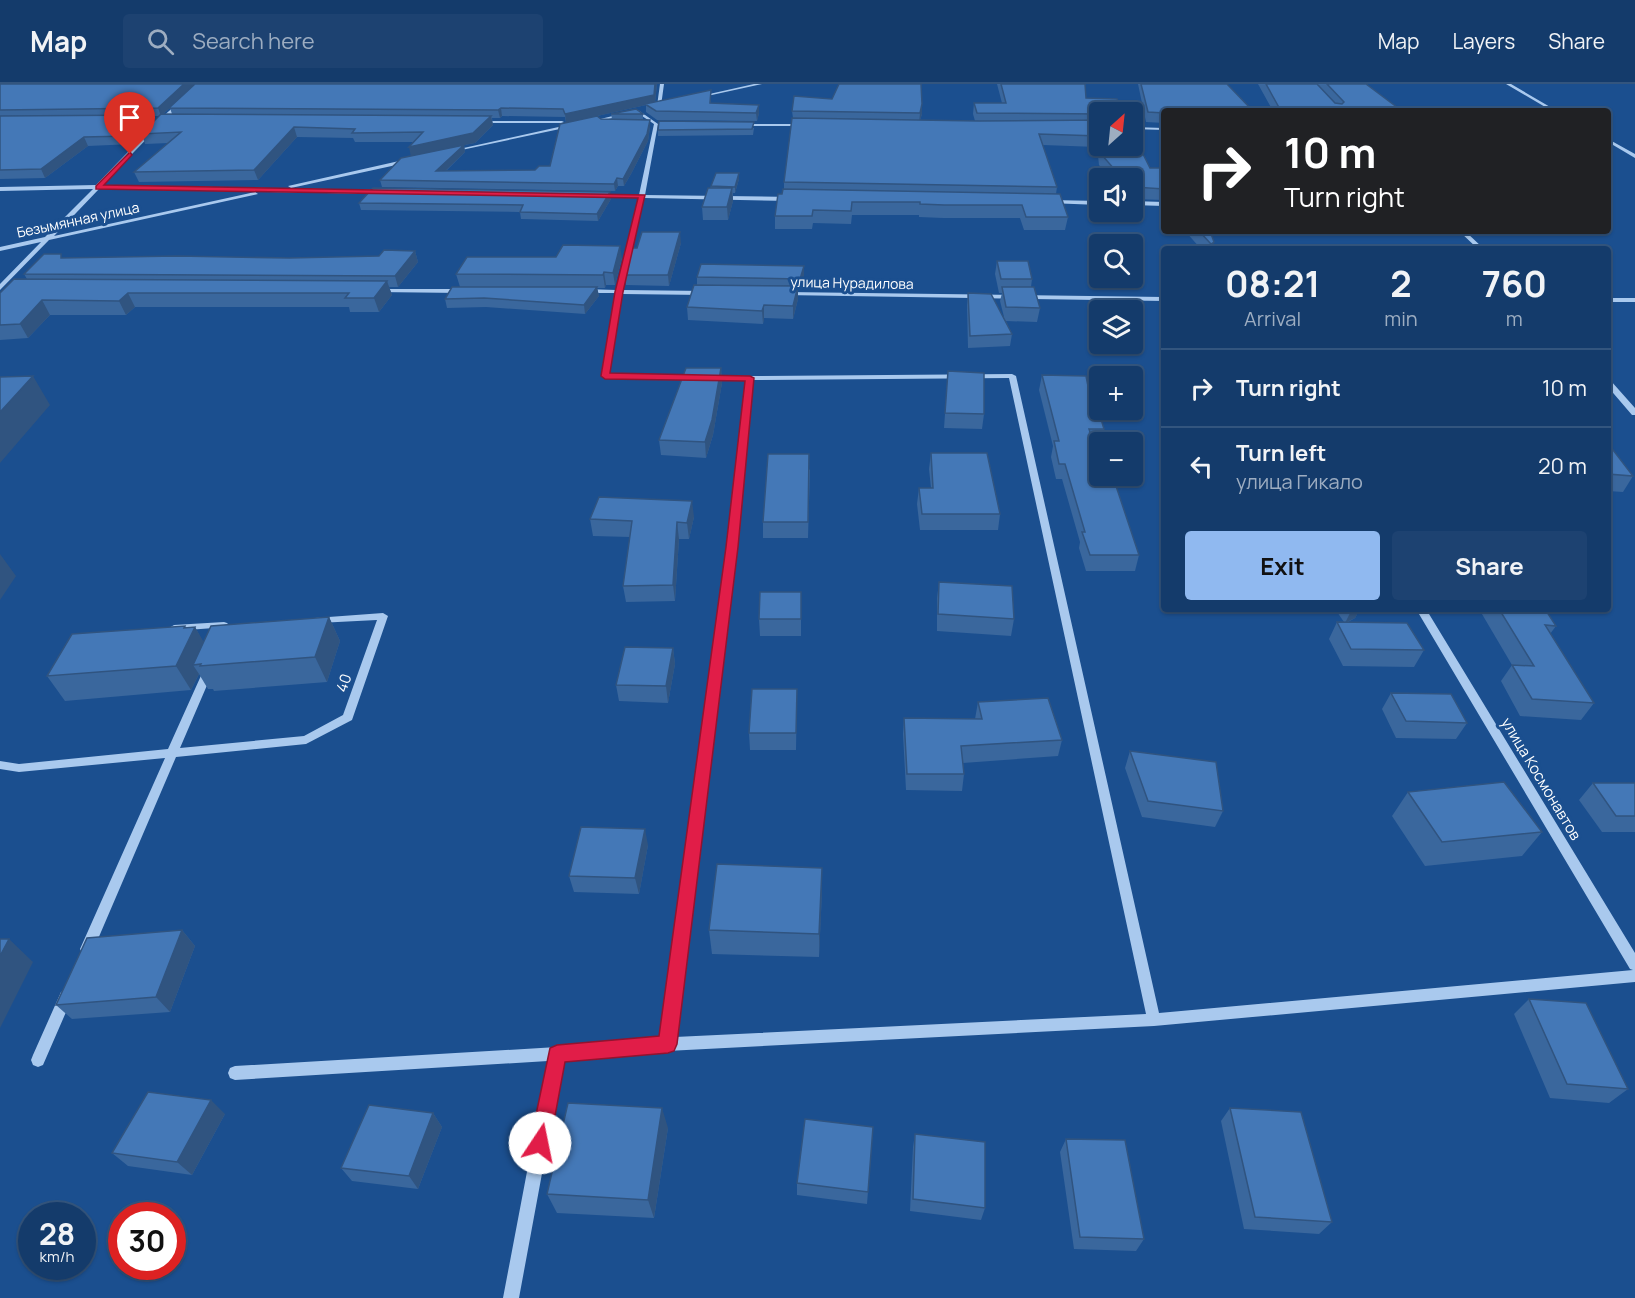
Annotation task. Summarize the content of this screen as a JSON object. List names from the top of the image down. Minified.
{"streets":{"street":["Безымянная улица","улица Нурадилова","40","улица Космонавтов"]},"north":"top right","page":{"header":"Map","search":"Search here","nav":["Map","Layers","Share"],"map_buttons":["+","−"],"turn":["10 m","Turn right"],"eta":["08:21","Arrival","2","min","760","m"],"list":[{"name":"Turn right","value":"10 m"},{"name":"Turn left","note":"улица Гикало","value":"20 m"}],"buttons":["Exit","Share"],"speed":"28 km/h","limit":"30"}}
